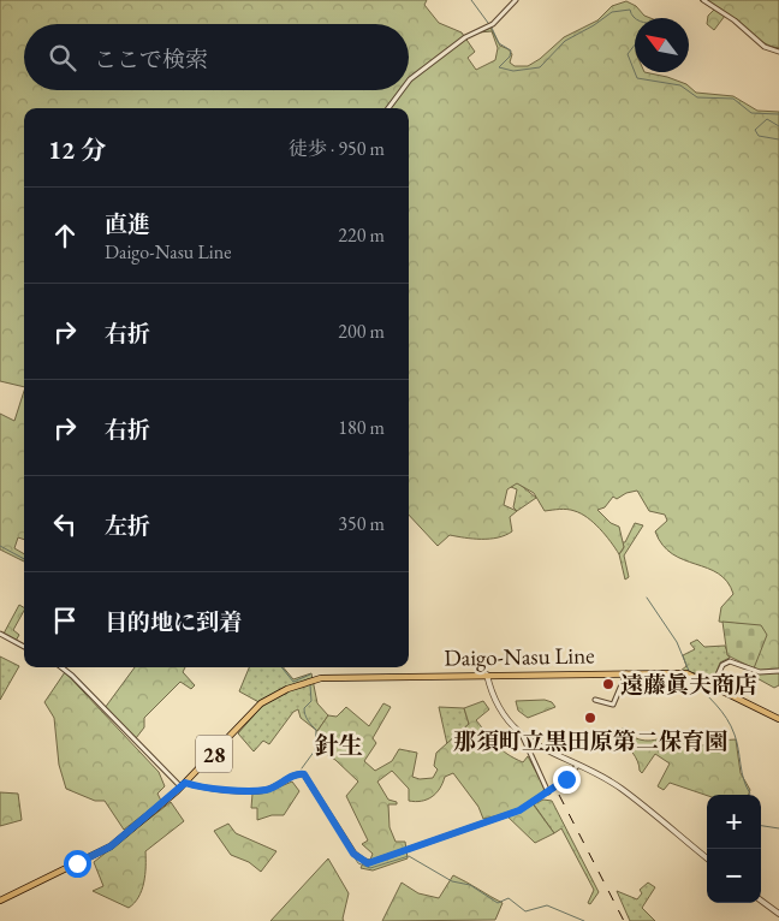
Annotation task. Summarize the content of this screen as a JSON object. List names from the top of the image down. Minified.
{"streets":{"main road":["Daigo-Nasu Line","28"]},"districts":["針生"],"places":["遠藤眞夫商店","那須町立黒田原第二保育園"],"north":"top left","page":{"search":"ここで検索","heading":["12 分","徒歩 · 950 m"],"list":[["直進","Daigo-Nasu Line","220 m"],["右折","200 m"],["右折","180 m"],["左折","350 m"],"目的地に到着"],"map_buttons":["+","−"]}}
